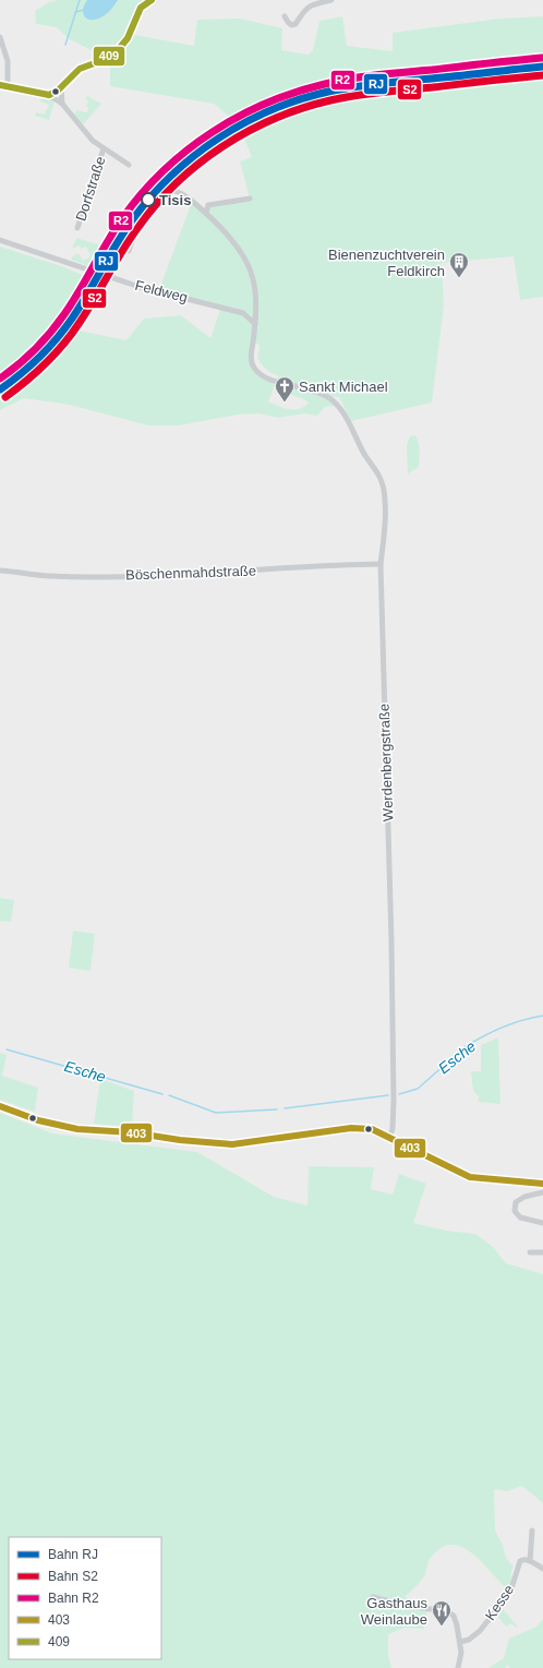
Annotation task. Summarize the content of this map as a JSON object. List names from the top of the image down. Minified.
{"streets":{"street":["Dorfstraße","Feldweg","Böschenmahdstraße","Werdenbergstraße","Kesse"]},"crossings":[["Feldweg","Werdenbergstraße"],["Böschenmahdstraße","Werdenbergstraße"]],"water":["Esche"],"places":{"other":["Tisis"],"building":["Bienenzuchtverein Feldkirch"],"church":["Sankt Michael"],"restaurant":["Gasthaus Weinlaube"]},"lines":["transit line 409","rail line R2","rail line RJ","rail line S2","transit line 403"],"legend":["Bahn RJ","Bahn S2","Bahn R2","403","409"]}
